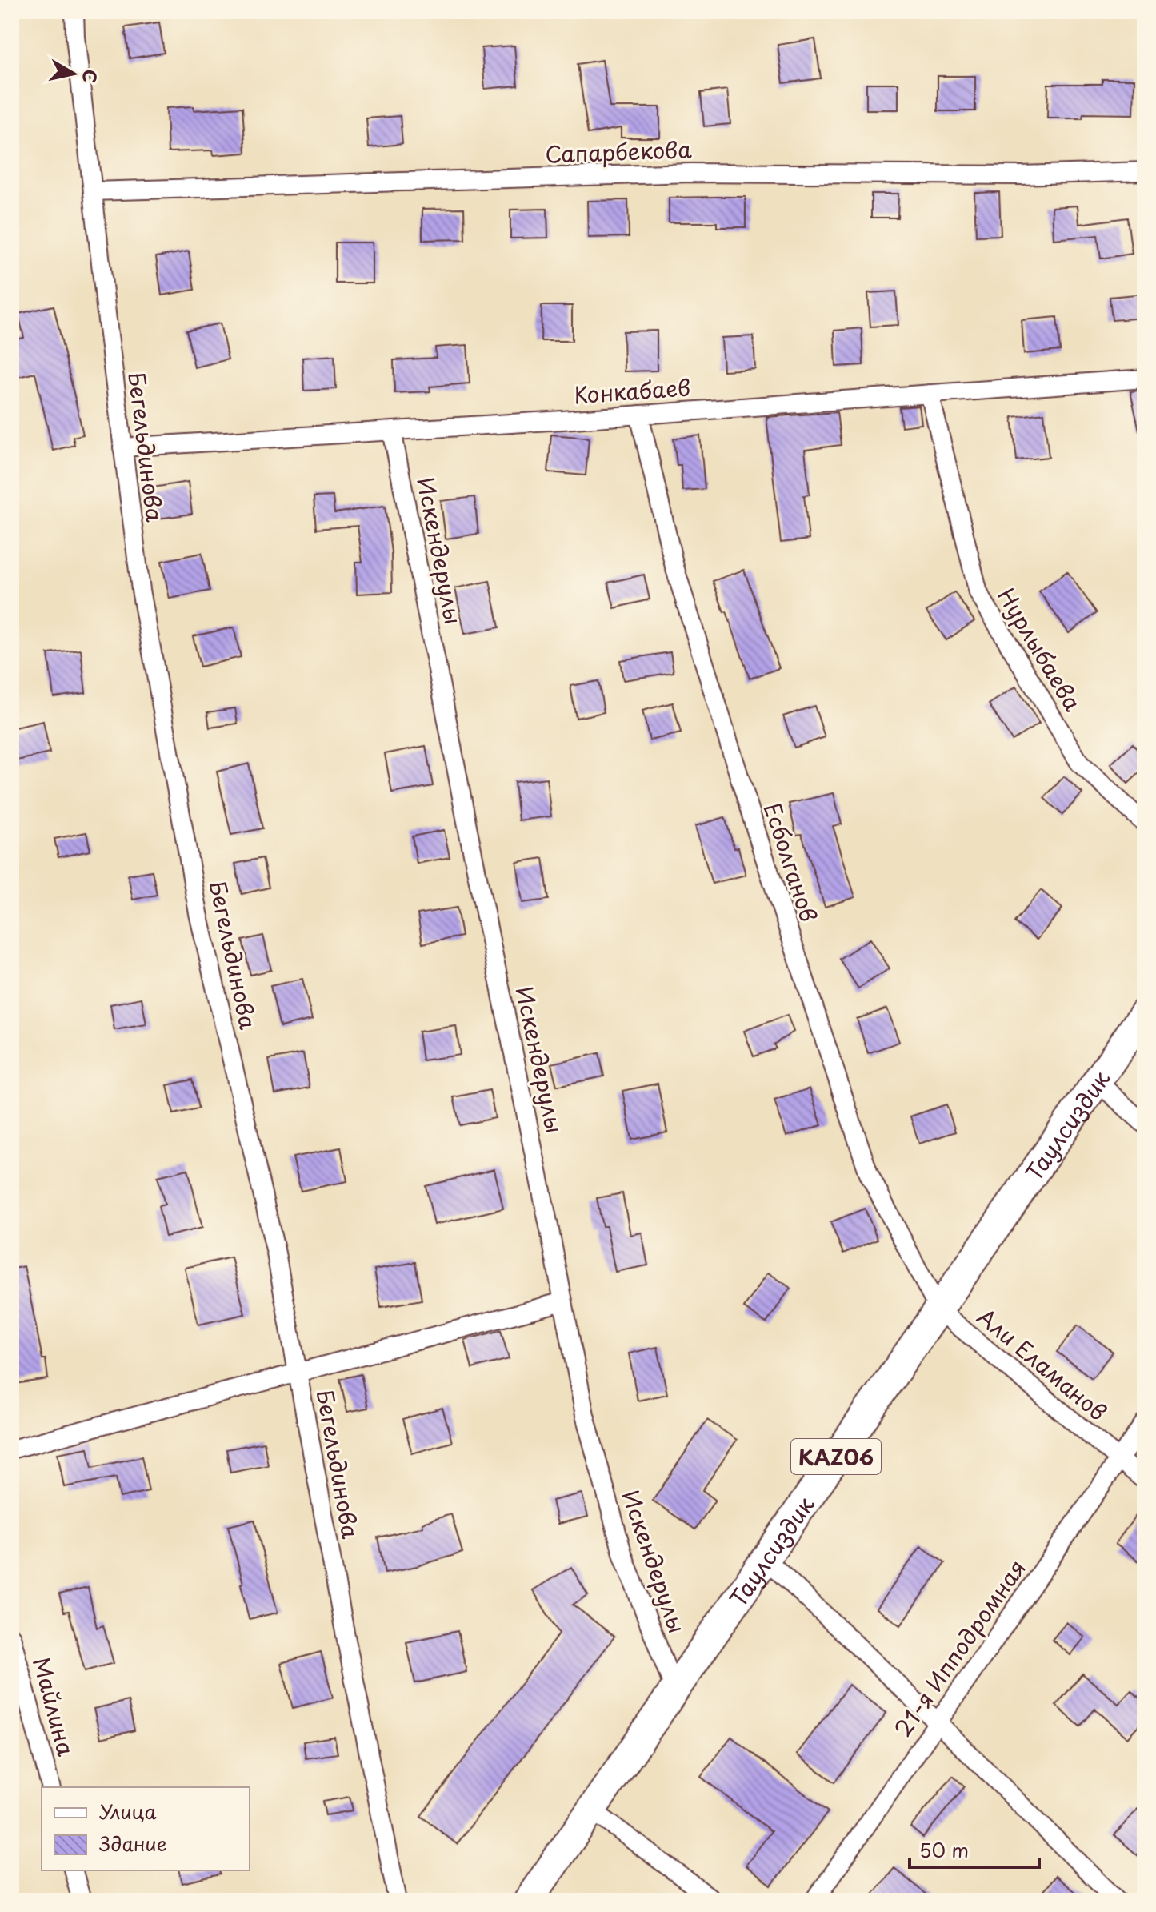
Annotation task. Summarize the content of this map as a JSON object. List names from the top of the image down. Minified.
{"streets":{"main road":["Таулсиздик","KAZ06"],"street":["Сапарбекова","Конкабаев","Бегельдинова","Искендерулы","Нурлыбаева","Есболганов","Али Еламанов","21-я Ипподромная","Майлина"]},"crossings":[["Сапарбекова","Бегельдинова"],["Конкабаев","Бегельдинова"],["Конкабаев","Искендерулы"],["Конкабаев","Нурлыбаева"],["Конкабаев","Есболганов"],["Искендерулы","Таулсиздик"],["Есболганов","Таулсиздик"],["Есболганов","Али Еламанов"],["Таулсиздик","Али Еламанов"],["Али Еламанов","21-я Ипподромная"]],"legend":["Улица","Здание"],"scale_bar":"50 m","north":"right"}
